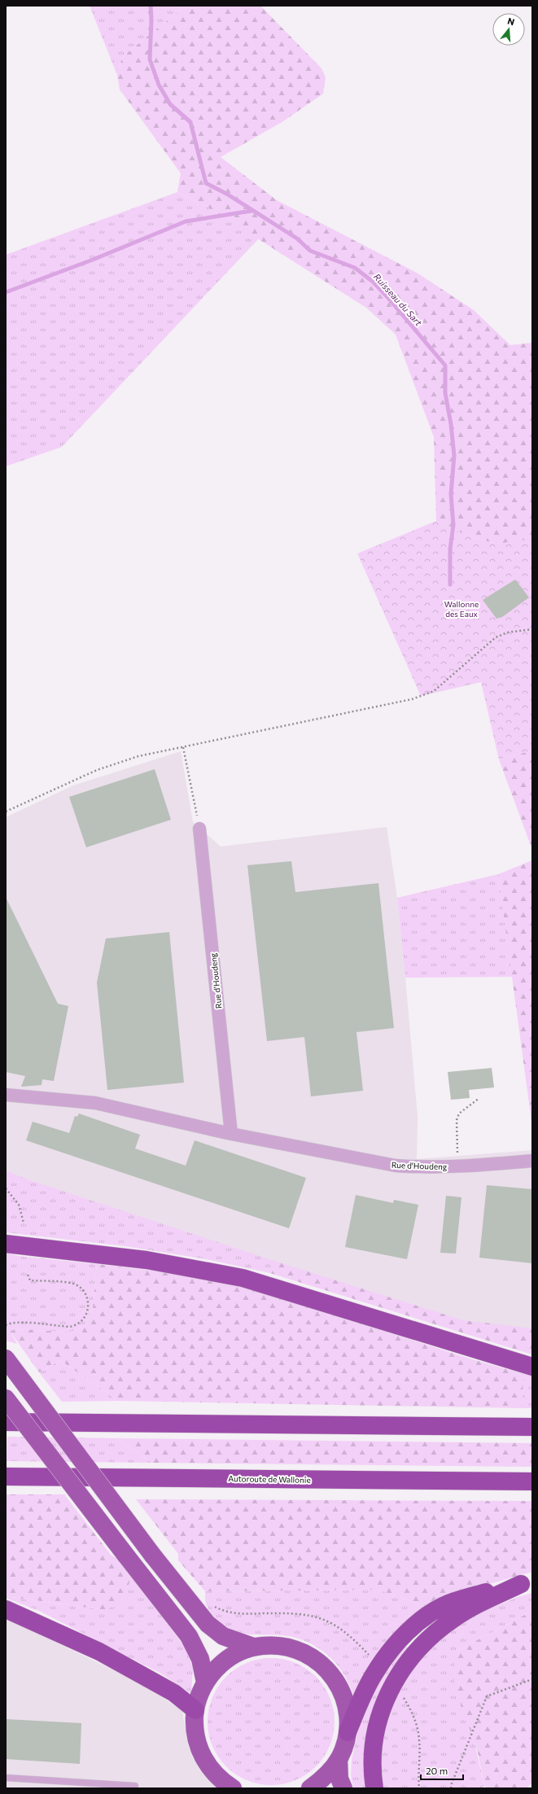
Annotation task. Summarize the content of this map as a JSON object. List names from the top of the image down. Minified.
{"streets":{"highway":["Autoroute de Wallonie"],"street":["Rue d'Houdeng"]},"water":["Ruisseau du Sart"],"parks":["Wallonne des Eaux"],"scale_bar":"20 m","north":"top"}
